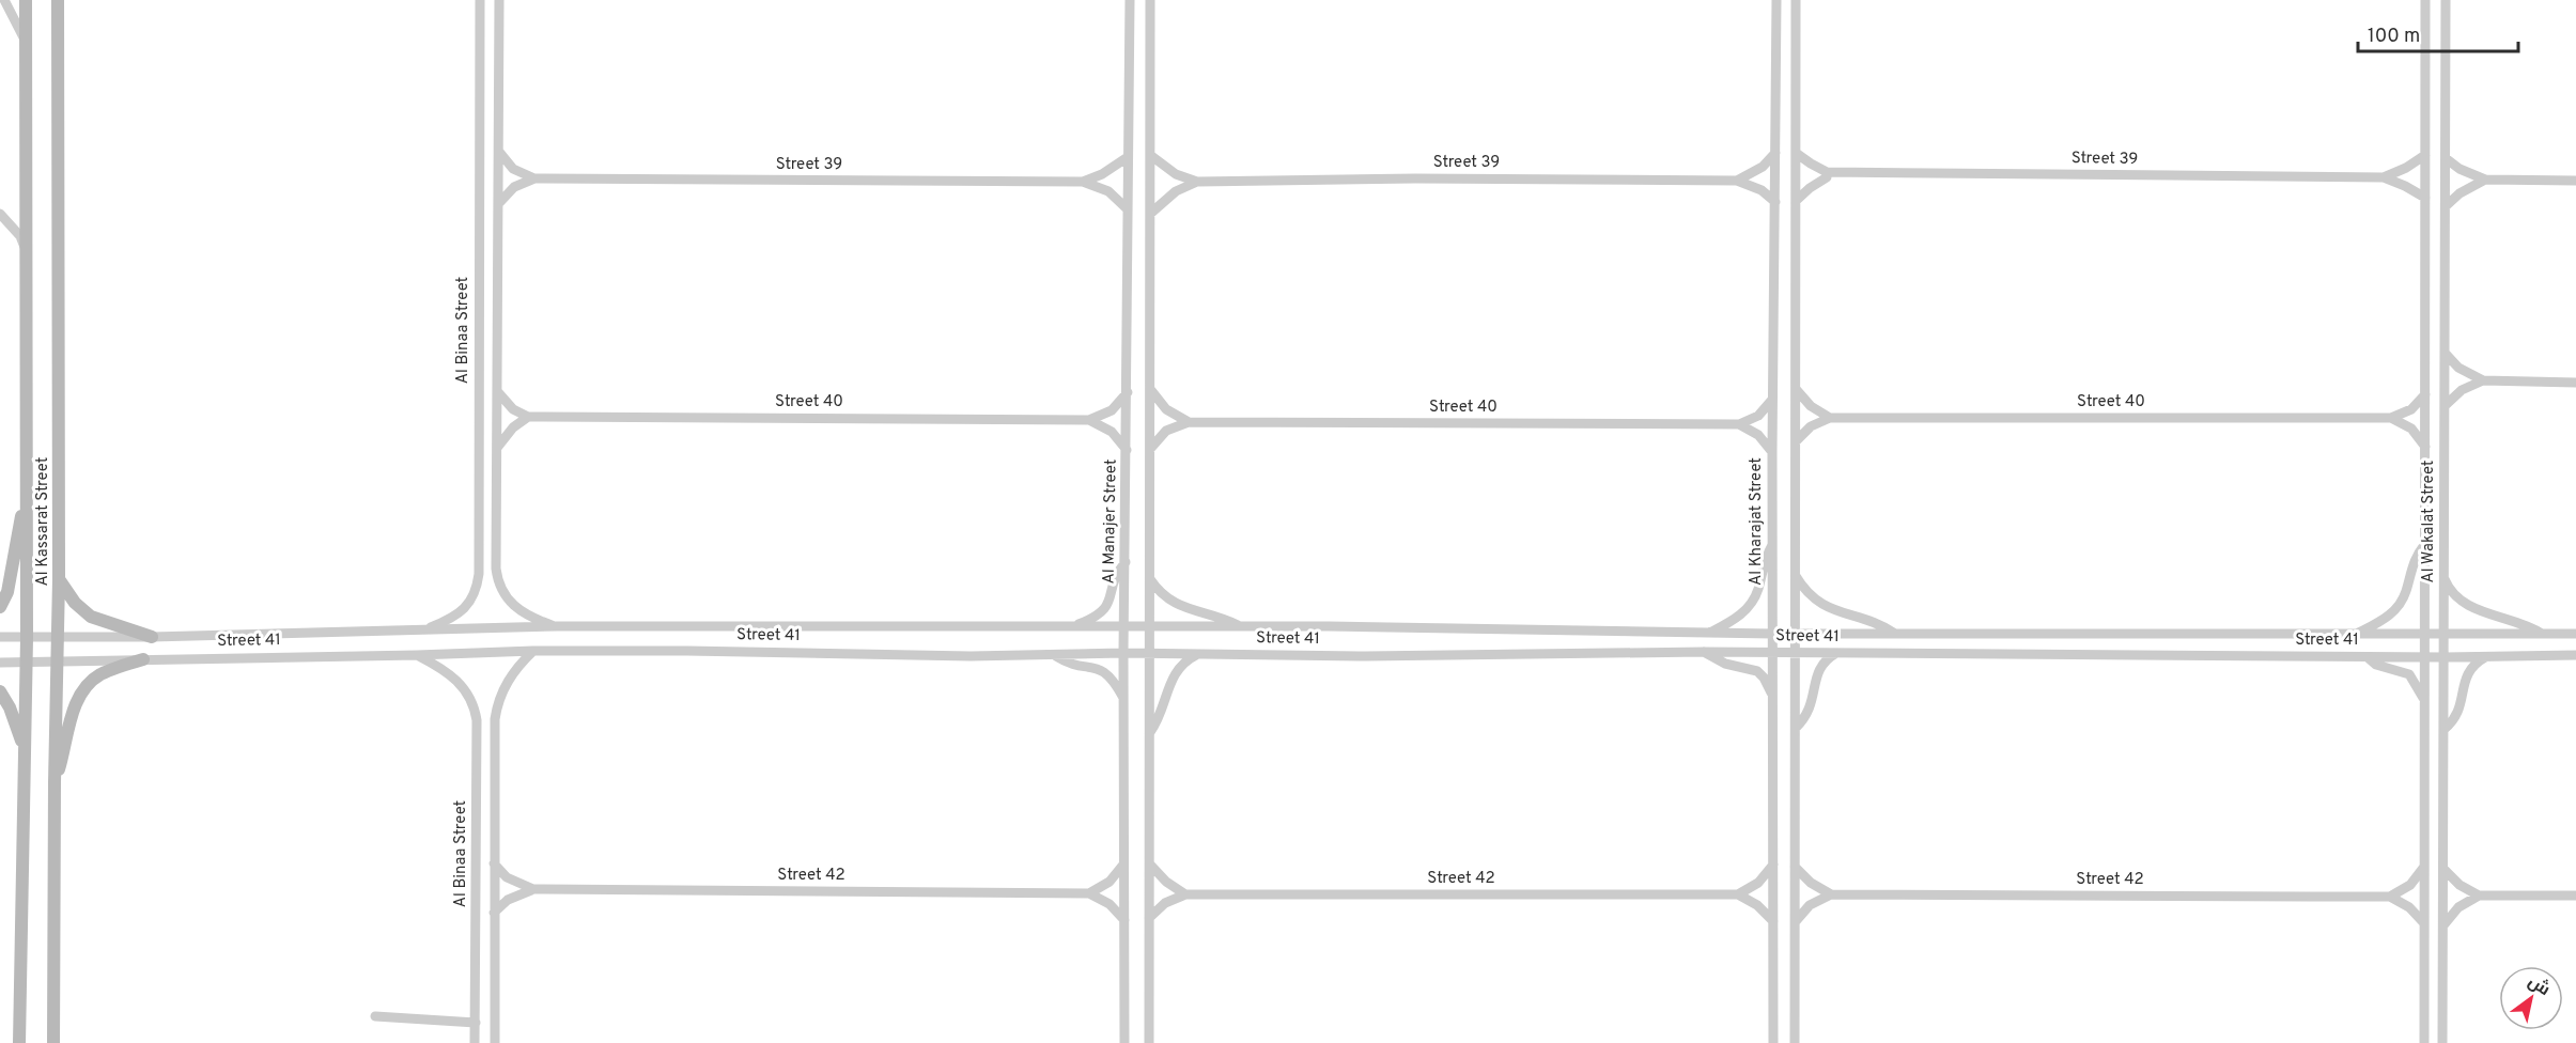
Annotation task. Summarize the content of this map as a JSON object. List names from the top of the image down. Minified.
{"streets":{"street":["Street 39","Al Binaa Street","Street 40","Al Kassarat Street","Al Manajer Street","Al Kharajat Street","Al Wakalat Street","Street 41","Street 42"]},"crossings":[["Street 39","Al Manajer Street"],["Street 39","Al Kharajat Street"],["Street 39","Al Wakalat Street"],["Al Binaa Street","Street 41"],["Al Binaa Street","Street 42"],["Street 40","Al Manajer Street"],["Al Kassarat Street","Street 41"],["Al Manajer Street","Street 41"],["Al Kharajat Street","Street 41"],["Al Wakalat Street","Street 41"]],"scale_bar":"100 m","north":"top right"}
